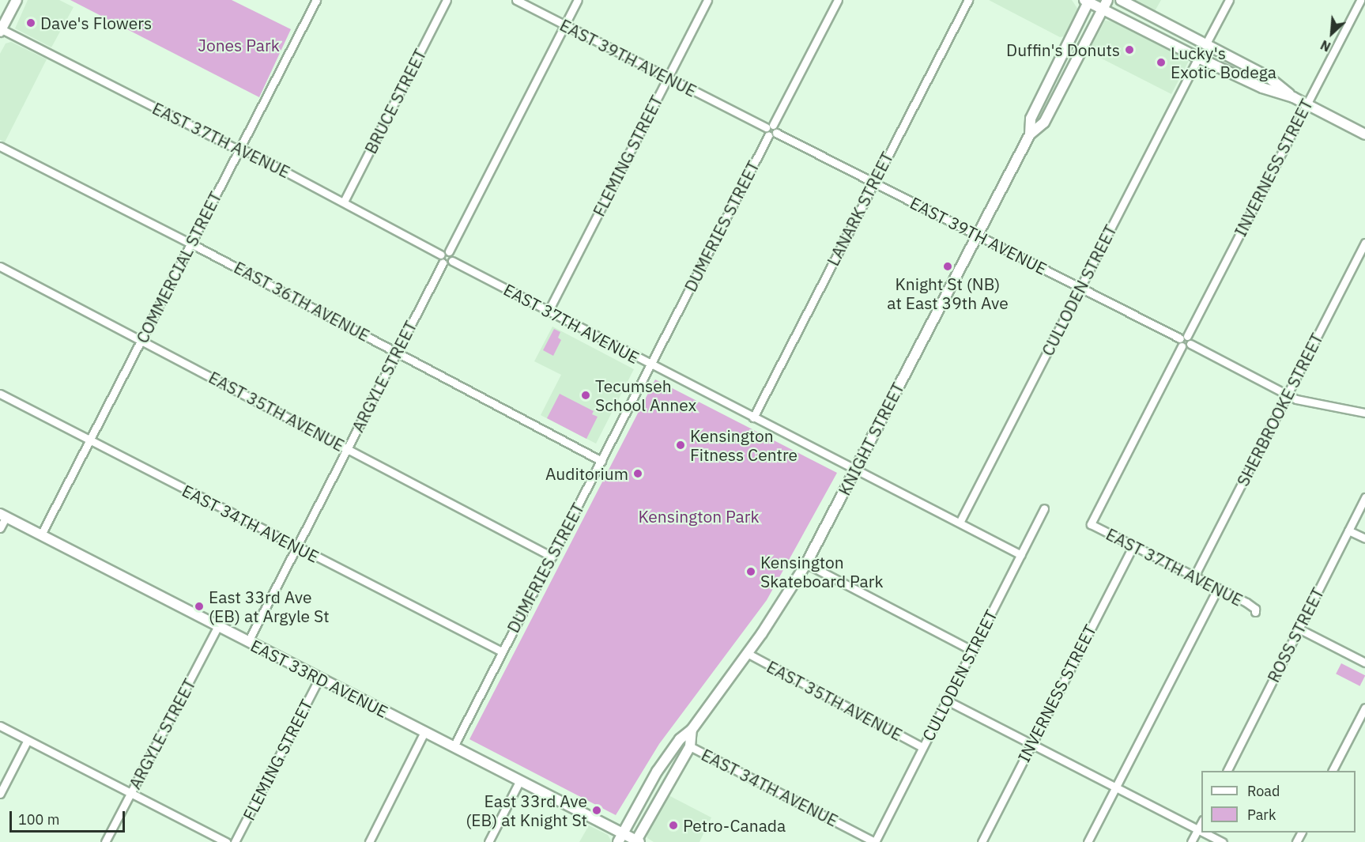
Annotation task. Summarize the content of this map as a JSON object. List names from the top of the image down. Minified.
{"streets":{"main road":["KNIGHT STREET","EAST 33RD AVENUE"],"street":["EAST 39TH AVENUE","BRUCE STREET","EAST 37TH AVENUE","FLEMING STREET","INVERNESS STREET","LANARK STREET","DUMFRIES STREET","COMMERCIAL STREET","CULLODEN STREET","EAST 36TH AVENUE","ARGYLE STREET","SHERBROOKE STREET","EAST 35TH AVENUE","EAST 34TH AVENUE","ROSS STREET"]},"crossings":[["EAST 39TH AVENUE","FLEMING STREET"],["EAST 39TH AVENUE","INVERNESS STREET"],["EAST 39TH AVENUE","LANARK STREET"],["EAST 39TH AVENUE","DUMFRIES STREET"],["EAST 39TH AVENUE","CULLODEN STREET"],["EAST 39TH AVENUE","KNIGHT STREET"],["BRUCE STREET","EAST 37TH AVENUE"],["EAST 37TH AVENUE","FLEMING STREET"],["EAST 37TH AVENUE","INVERNESS STREET"],["EAST 37TH AVENUE","LANARK STREET"],["EAST 37TH AVENUE","DUMFRIES STREET"],["EAST 37TH AVENUE","COMMERCIAL STREET"],["EAST 37TH AVENUE","CULLODEN STREET"],["EAST 37TH AVENUE","SHERBROOKE STREET"],["EAST 37TH AVENUE","KNIGHT STREET"],["FLEMING STREET","EAST 33RD AVENUE"],["DUMFRIES STREET","EAST 36TH AVENUE"],["DUMFRIES STREET","EAST 35TH AVENUE"],["DUMFRIES STREET","EAST 34TH AVENUE"],["DUMFRIES STREET","EAST 33RD AVENUE"],["COMMERCIAL STREET","EAST 36TH AVENUE"],["COMMERCIAL STREET","EAST 35TH AVENUE"],["COMMERCIAL STREET","EAST 34TH AVENUE"],["COMMERCIAL STREET","EAST 33RD AVENUE"],["CULLODEN STREET","EAST 35TH AVENUE"],["CULLODEN STREET","EAST 34TH AVENUE"],["EAST 36TH AVENUE","ARGYLE STREET"],["ARGYLE STREET","EAST 35TH AVENUE"],["ARGYLE STREET","EAST 34TH AVENUE"],["ARGYLE STREET","EAST 33RD AVENUE"],["EAST 35TH AVENUE","KNIGHT STREET"],["KNIGHT STREET","EAST 33RD AVENUE"]],"parks":["Jones Park","Kensington Park"],"places":["Dave's Flowers","Duffin's Donuts","Lucky's Exotic Bodega","Knight St (NB) at East 39th Ave","Tecumseh School Annex","Kensington Fitness Centre","Auditorium","Kensington Skateboard Park","East 33rd Ave (EB) at Argyle St","East 33rd Ave (EB) at Knight St","Petro-Canada"],"legend":["Road","Park"],"scale_bar":"100 m","north":"bottom left"}
